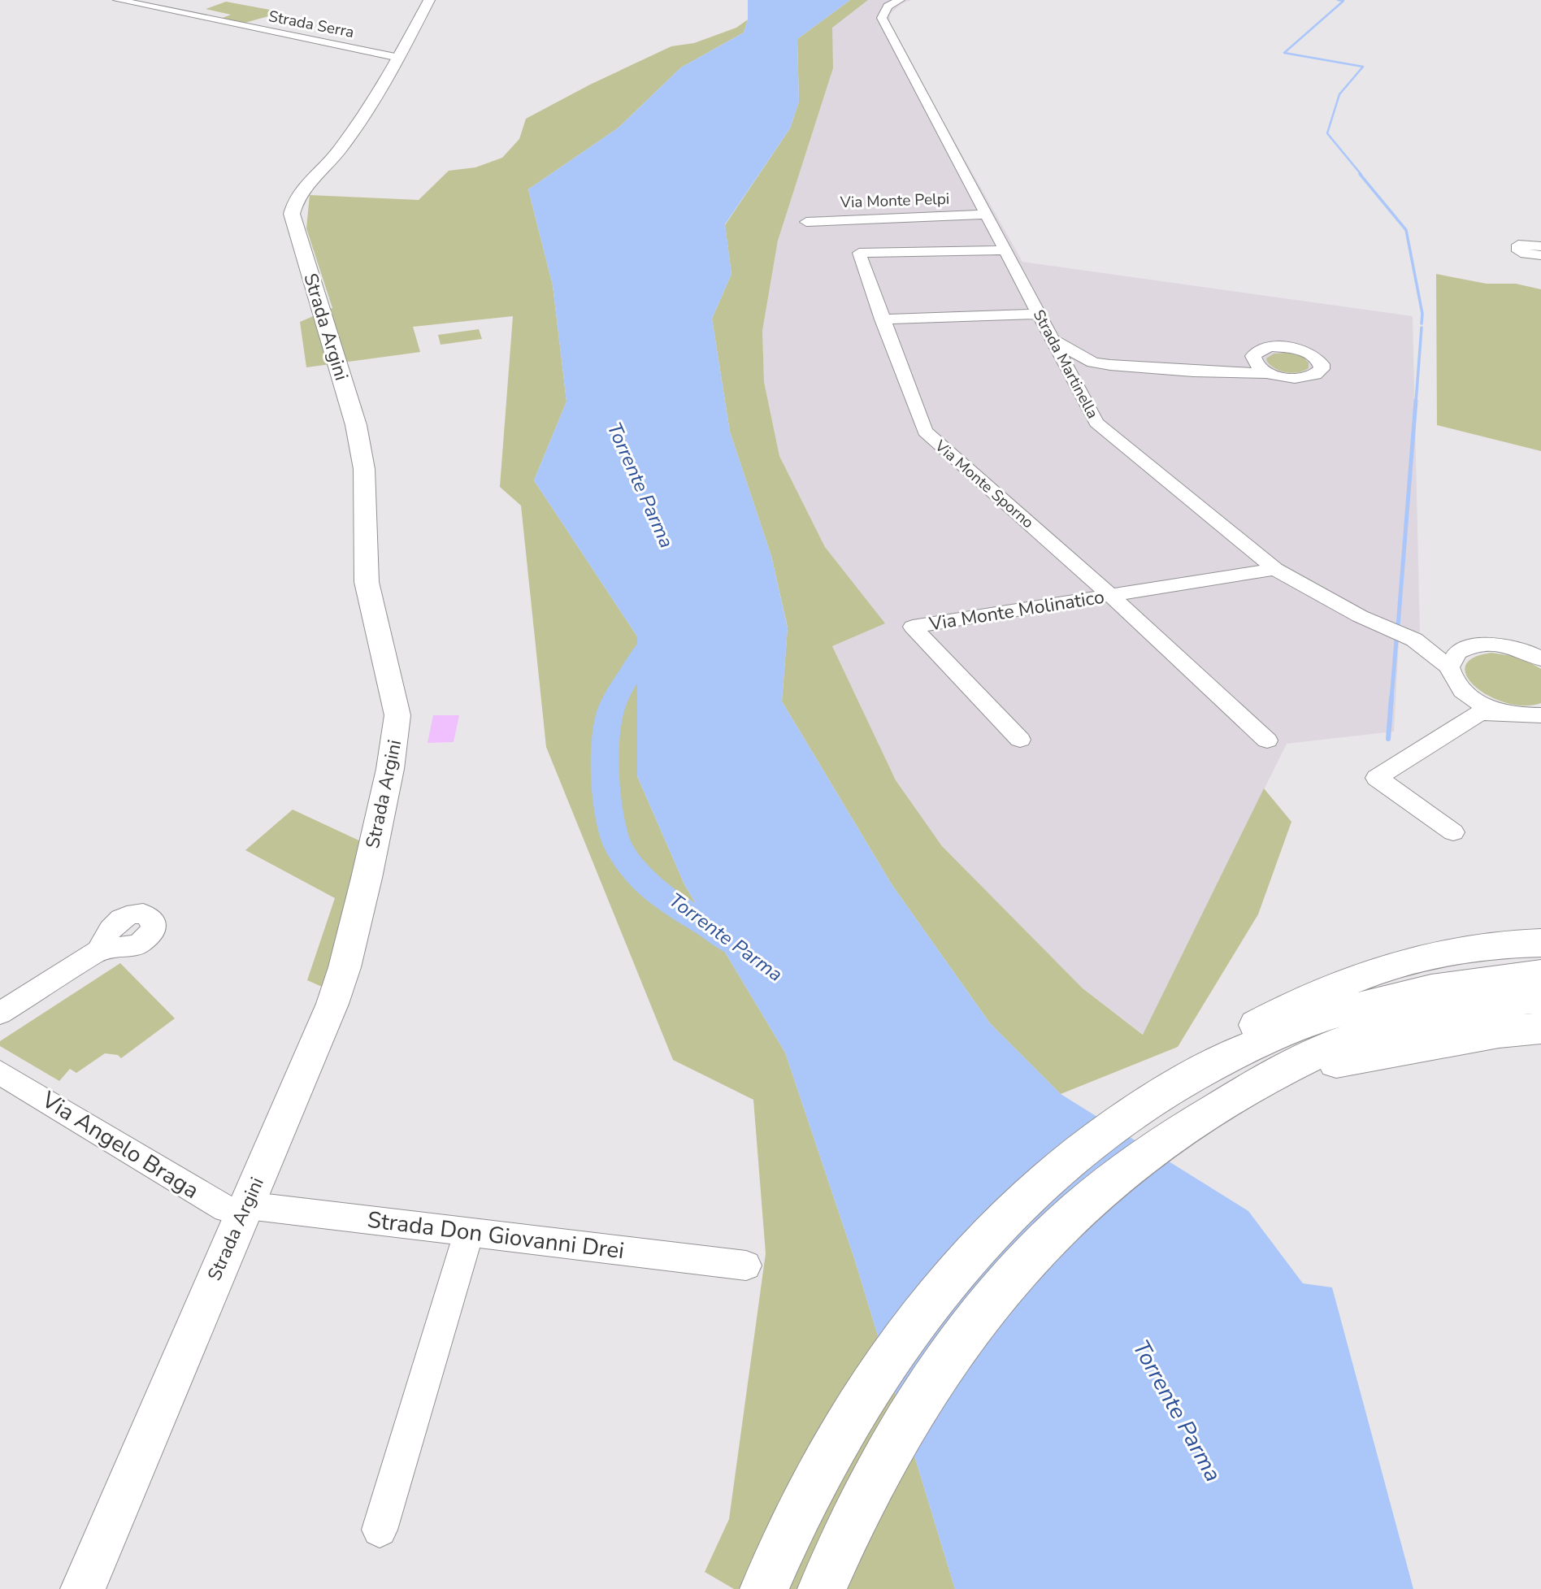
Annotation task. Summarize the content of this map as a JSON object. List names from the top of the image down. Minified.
{"streets":{"main road":["Strada Argini"],"street":["Strada Serra","Via Monte Pelpi","Strada Martinella","Via Monte Sporno","Via Monte Molinatico","Via Angelo Braga","Strada Don Giovanni Drei"]},"crossings":[["Strada Serra","Strada Argini"],["Via Monte Pelpi","Strada Martinella"],["Strada Argini","Via Angelo Braga"],["Strada Argini","Strada Don Giovanni Drei"],["Strada Martinella","Via Monte Sporno"],["Strada Martinella","Via Monte Molinatico"],["Via Monte Sporno","Via Monte Molinatico"],["Via Angelo Braga","Strada Don Giovanni Drei"]],"water":["Torrente Parma"]}
